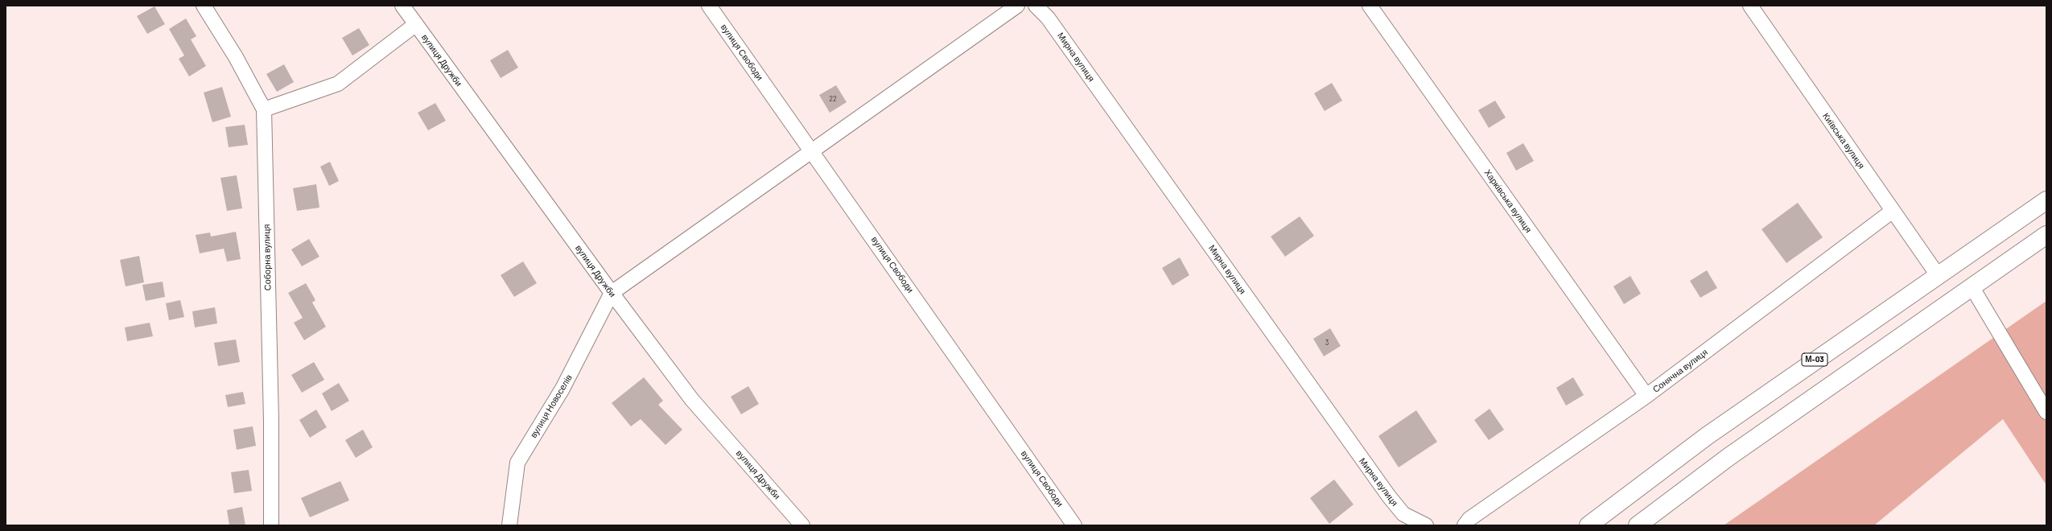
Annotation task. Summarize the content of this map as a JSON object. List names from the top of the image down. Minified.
{"streets":{"highway":["М-03"],"street":["вулиця Свободи","Мирна вулиця","вулиця Дружби","Київська вулиця","Харківська вулиця","Соборна вулиця","Сонячна вулиця","вулиця Новоселів"]},"crossings":[["вулиця Дружби","вулиця Новоселів"],["Київська вулиця","М-03"],["Київська вулиця","Сонячна вулиця"],["Харківська вулиця","Сонячна вулиця"]],"house_numbers":["22","3"]}
